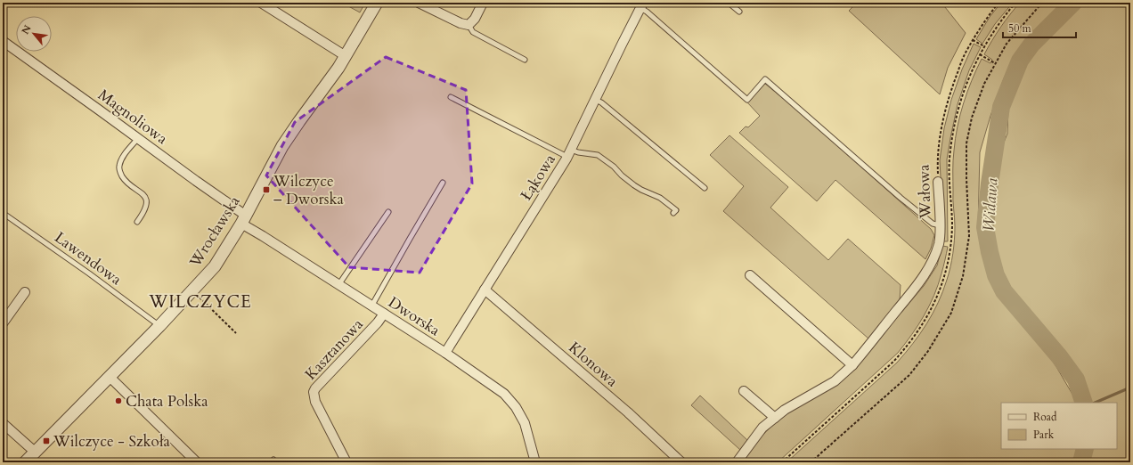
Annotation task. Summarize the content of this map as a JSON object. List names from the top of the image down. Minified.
{"streets":{"street":["Magnoliowa","Łąkowa","Wałowa","Wrocławska","Dworska","Kasztanowa","Klonowa"],"lane":["Lawendowa"]},"crossings":[["Magnoliowa","Wrocławska"],["Magnoliowa","Dworska"],["Łąkowa","Wałowa"],["Łąkowa","Dworska"],["Łąkowa","Klonowa"],["Wrocławska","Lawendowa"],["Wrocławska","Dworska"],["Dworska","Kasztanowa"]],"districts":["WILCZYCE"],"water":["Widawa"],"places":{"transit":["Wilczyce – Dworska","Wilczyce - Szkoła"],"other":["Chata Polska"]},"legend":["Road","Park"],"scale_bar":"50 m","north":"top left"}
